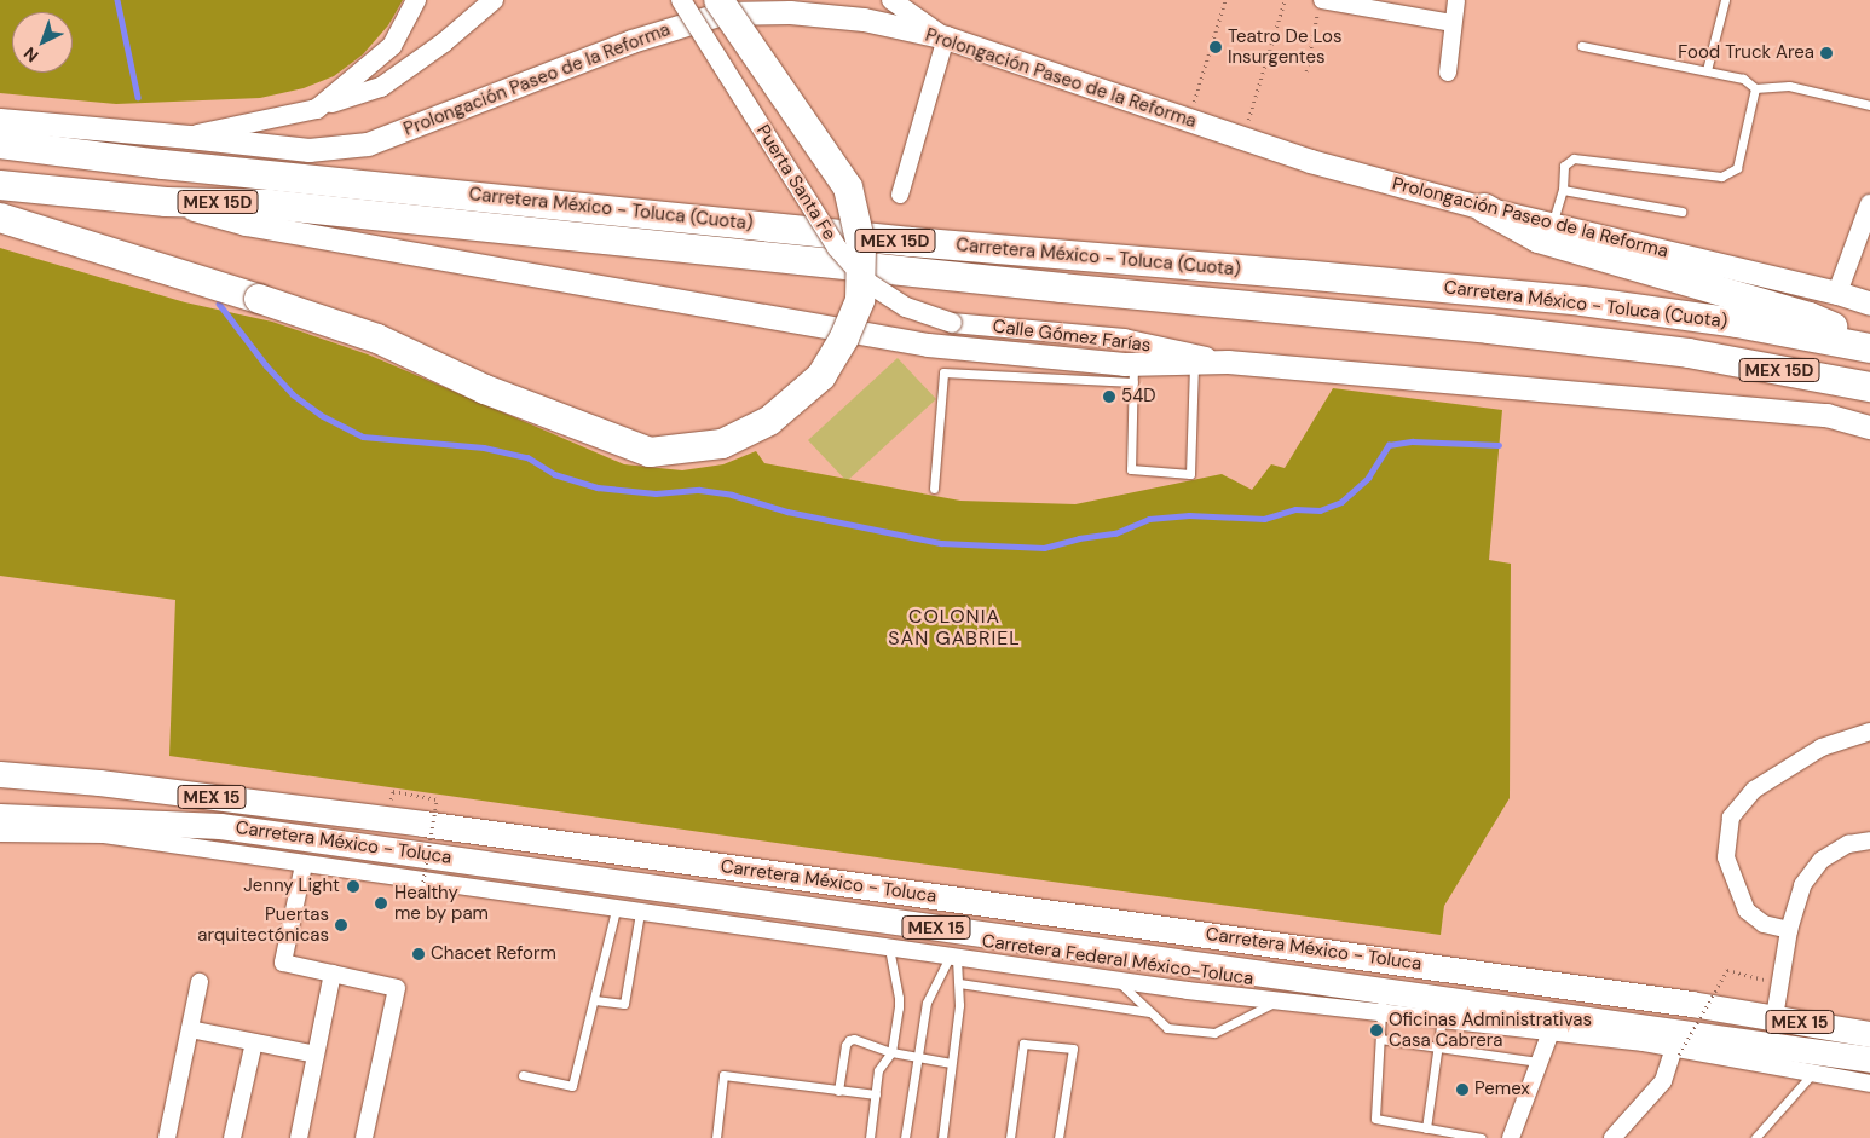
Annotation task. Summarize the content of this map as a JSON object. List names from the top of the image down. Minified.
{"streets":{"highway":["MEX 15D","Carretera México - Toluca (Cuota)"],"main road":["Prolongación Paseo de la Reforma","MEX 15","Carretera México - Toluca"],"street":["Puerta Santa Fe","Calle Gómez Farías","Carretera Federal México-Toluca"]},"crossings":[["Puerta Santa Fe","Calle Gómez Farías"],["MEX 15D","Carretera México - Toluca (Cuota)"],["Carretera México - Toluca","Carretera Federal México-Toluca"]],"districts":["COLONIA SAN GABRIEL"],"places":["Teatro De Los Insurgentes","Food Truck Area","54D","Jenny Light","Healthy me by pam","Puertas arquitectónicas","Chacet Reform","Oficinas Administrativas Casa Cabrera","Pemex"],"north":"bottom left"}
